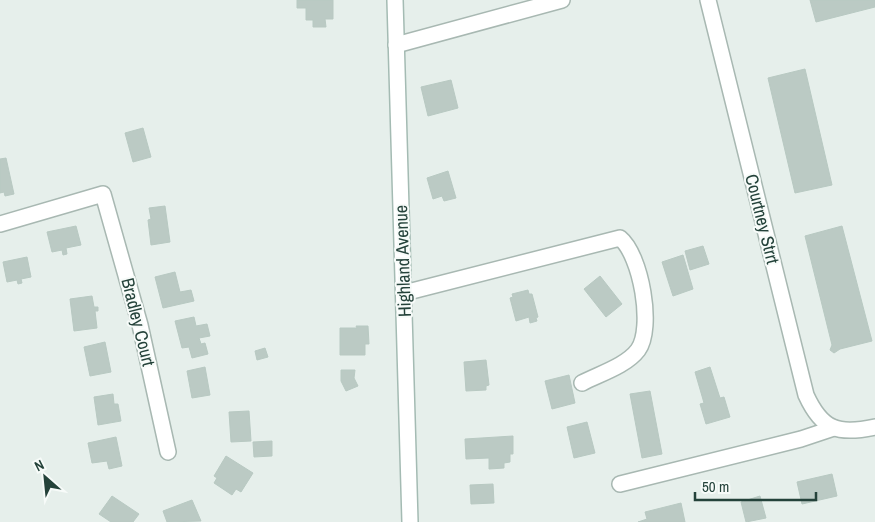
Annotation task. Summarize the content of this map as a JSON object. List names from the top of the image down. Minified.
{"streets":{"street":["Courtney Strrt","Highland Avenue","Bradley Court"]},"scale_bar":"50 m","north":"top left"}
